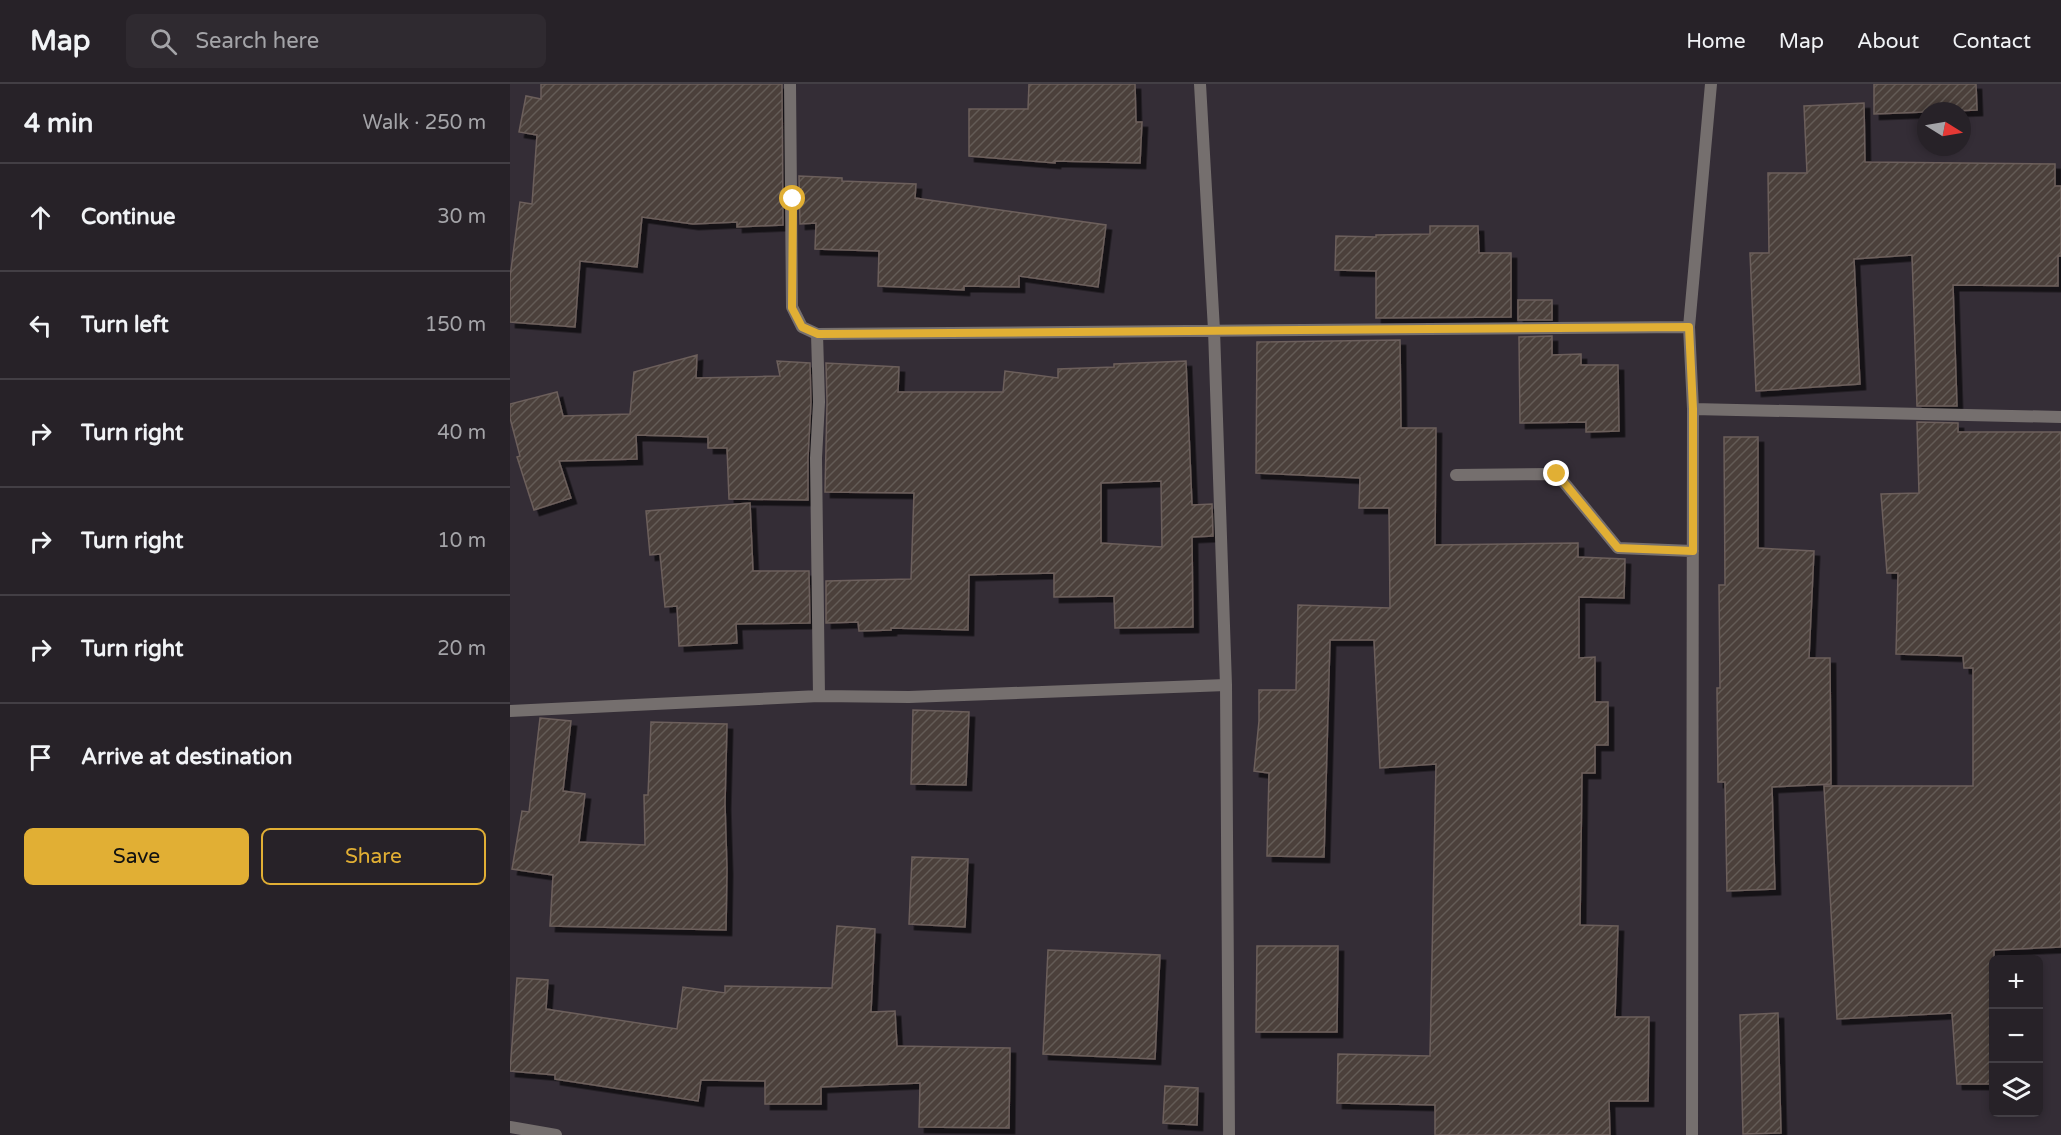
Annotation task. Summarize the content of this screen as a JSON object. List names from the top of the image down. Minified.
{"north":"right","page":{"header":"Map","search":"Search here","nav":["Home","Map","About","Contact"],"heading":["4 min","Walk · 250 m"],"list":[["Continue","30 m"],["Turn left","150 m"],["Turn right","40 m"],["Turn right","10 m"],["Turn right","20 m"],"Arrive at destination"],"buttons":["Save","Share"],"map_buttons":["+","−"]}}
